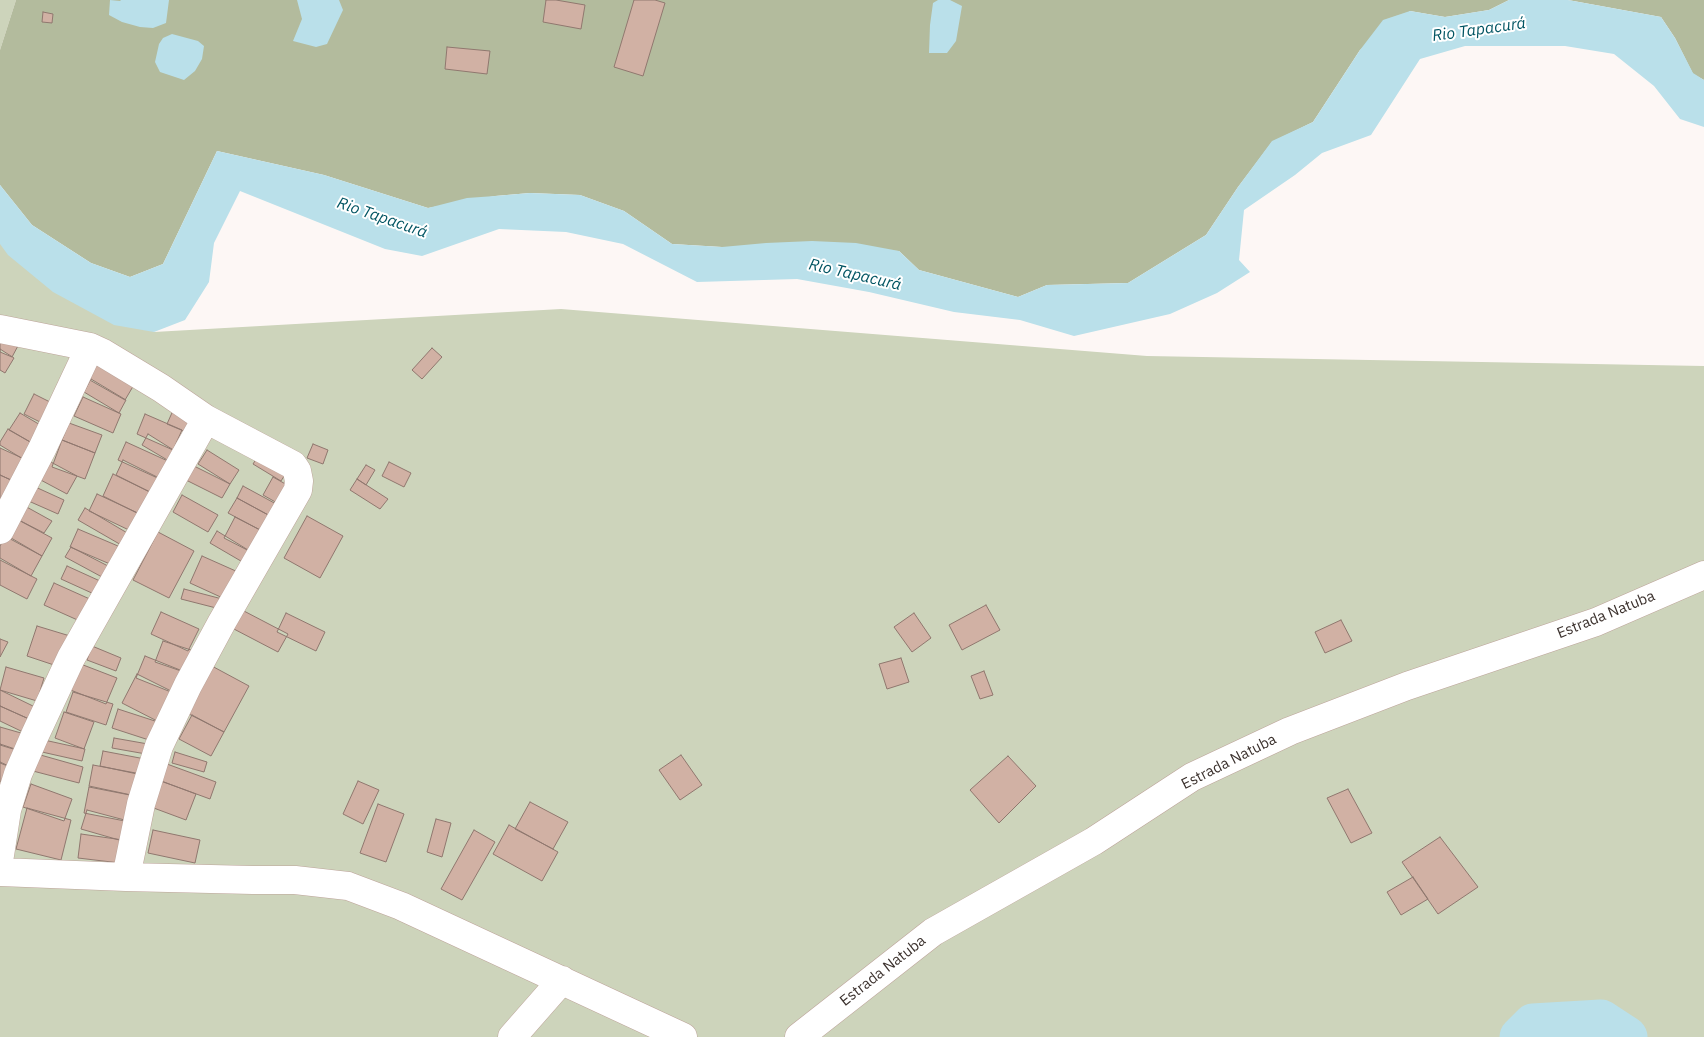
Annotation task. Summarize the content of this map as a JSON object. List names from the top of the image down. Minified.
{"streets":{"street":["Estrada Natuba"]},"water":["Rio Tapacurá"]}
